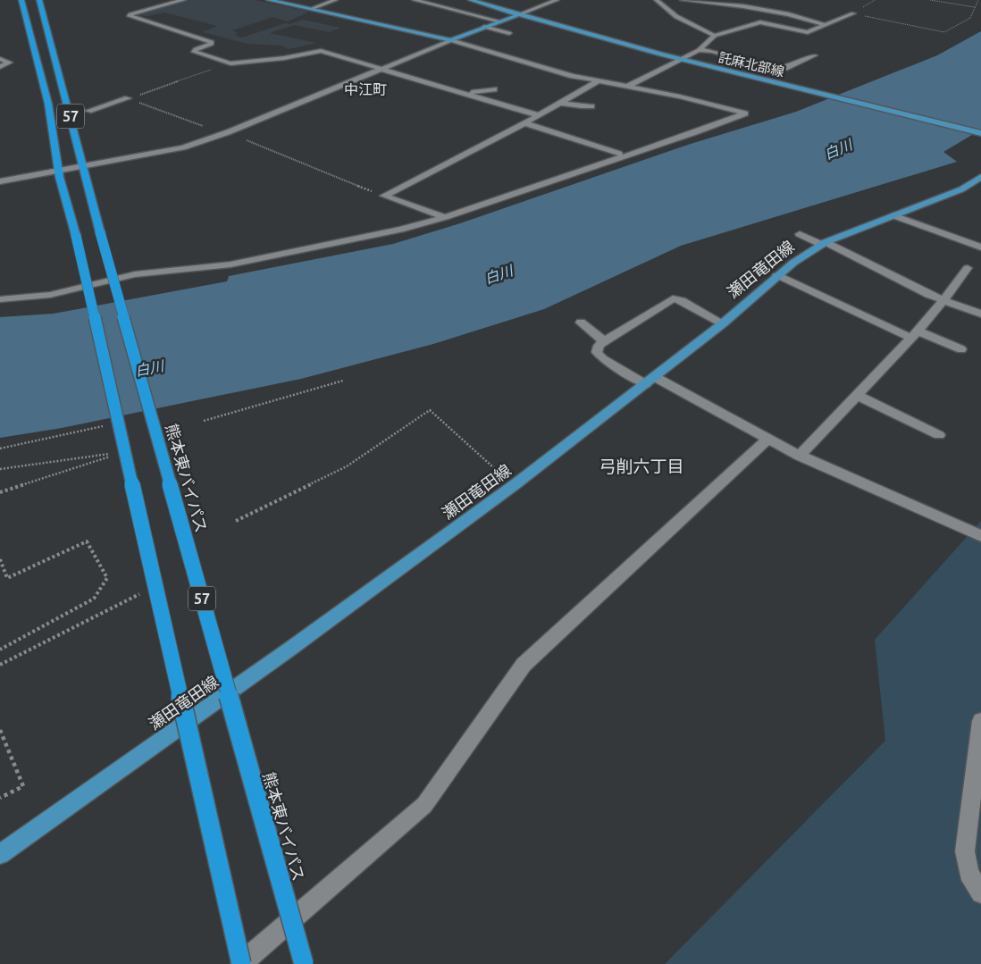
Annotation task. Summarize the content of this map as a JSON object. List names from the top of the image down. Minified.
{"streets":{"highway":["57","熊本東バイパス"],"main road":["託麻北部線","瀬田竜田線"]},"districts":["中江町","弓削六丁目"],"water":["白川"]}
